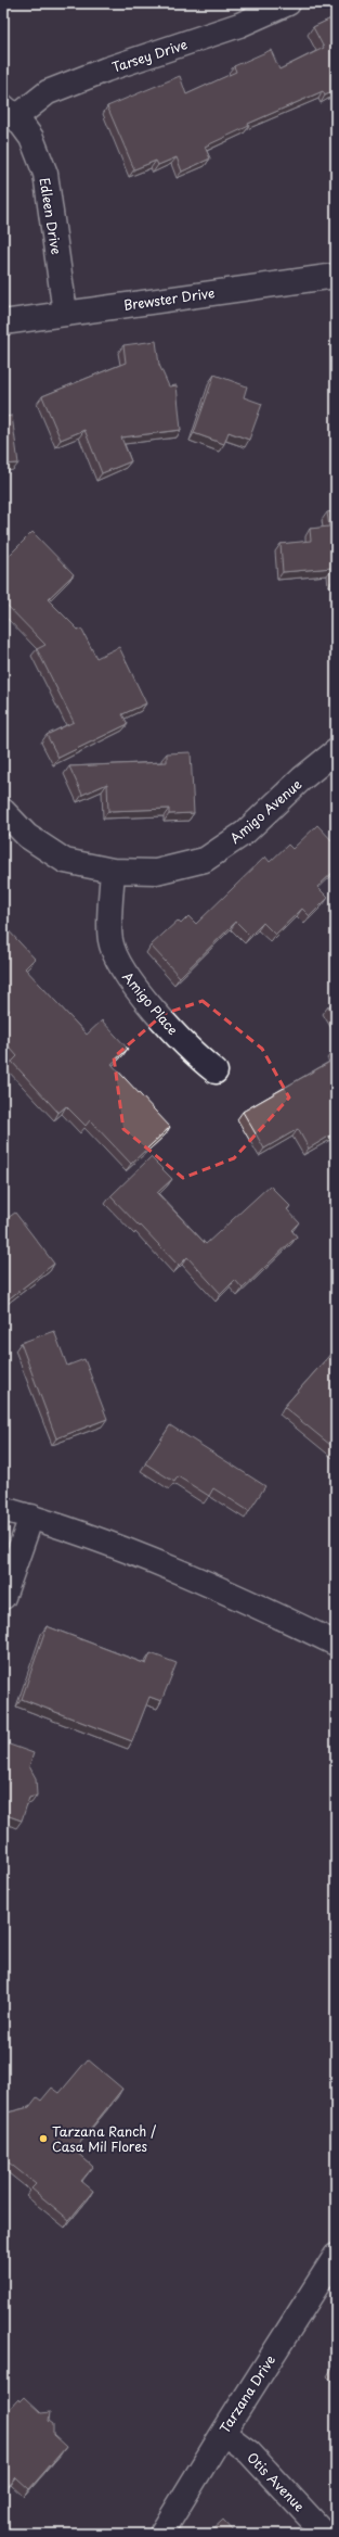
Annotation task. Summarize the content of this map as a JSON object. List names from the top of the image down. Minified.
{"streets":{"street":["Tarsey Drive","Edleen Drive","Brewster Drive","Amigo Avenue","Amigo Place","Tarzana Drive","Otis Avenue"]},"crossings":[["Tarsey Drive","Edleen Drive"],["Edleen Drive","Brewster Drive"],["Amigo Avenue","Amigo Place"],["Tarzana Drive","Otis Avenue"]],"places":["Tarzana Ranch / Casa Mil Flores"]}
